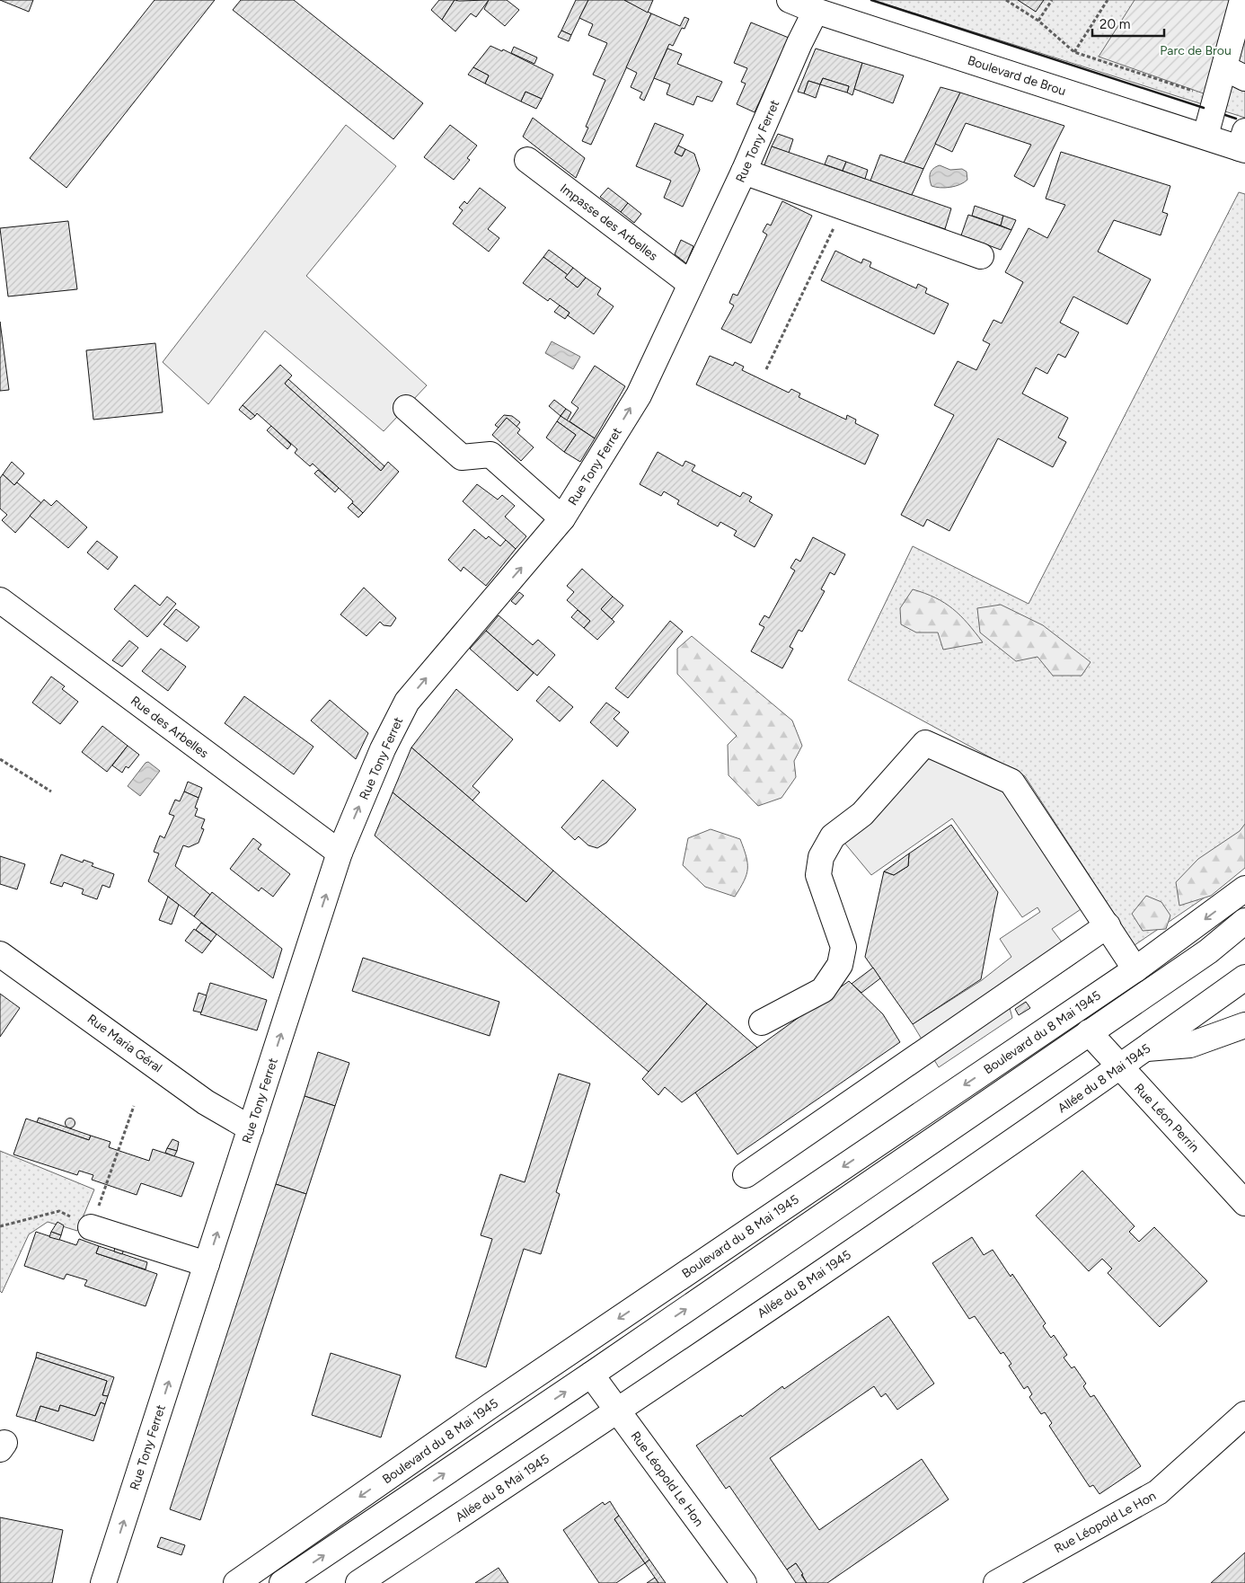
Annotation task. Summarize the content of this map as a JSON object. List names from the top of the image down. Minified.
{"streets":{"street":["Boulevard de Brou","Rue Tony Ferret","Impasse des Arbelles","Rue des Arbelles","Boulevard du 8 Mai 1945","Rue Maria Géral","Allée du 8 Mai 1945","Rue Léon Perrin","Rue Léopold Le Hon"]},"crossings":[["Boulevard de Brou","Rue Tony Ferret"],["Rue Tony Ferret","Impasse des Arbelles"],["Rue Tony Ferret","Rue des Arbelles"],["Rue Tony Ferret","Rue Maria Géral"],["Allée du 8 Mai 1945","Rue Léon Perrin"],["Allée du 8 Mai 1945","Rue Léopold Le Hon"]],"one_way":["Rue Tony Ferret"],"parks":["Parc de Brou"],"scale_bar":"20 m"}
